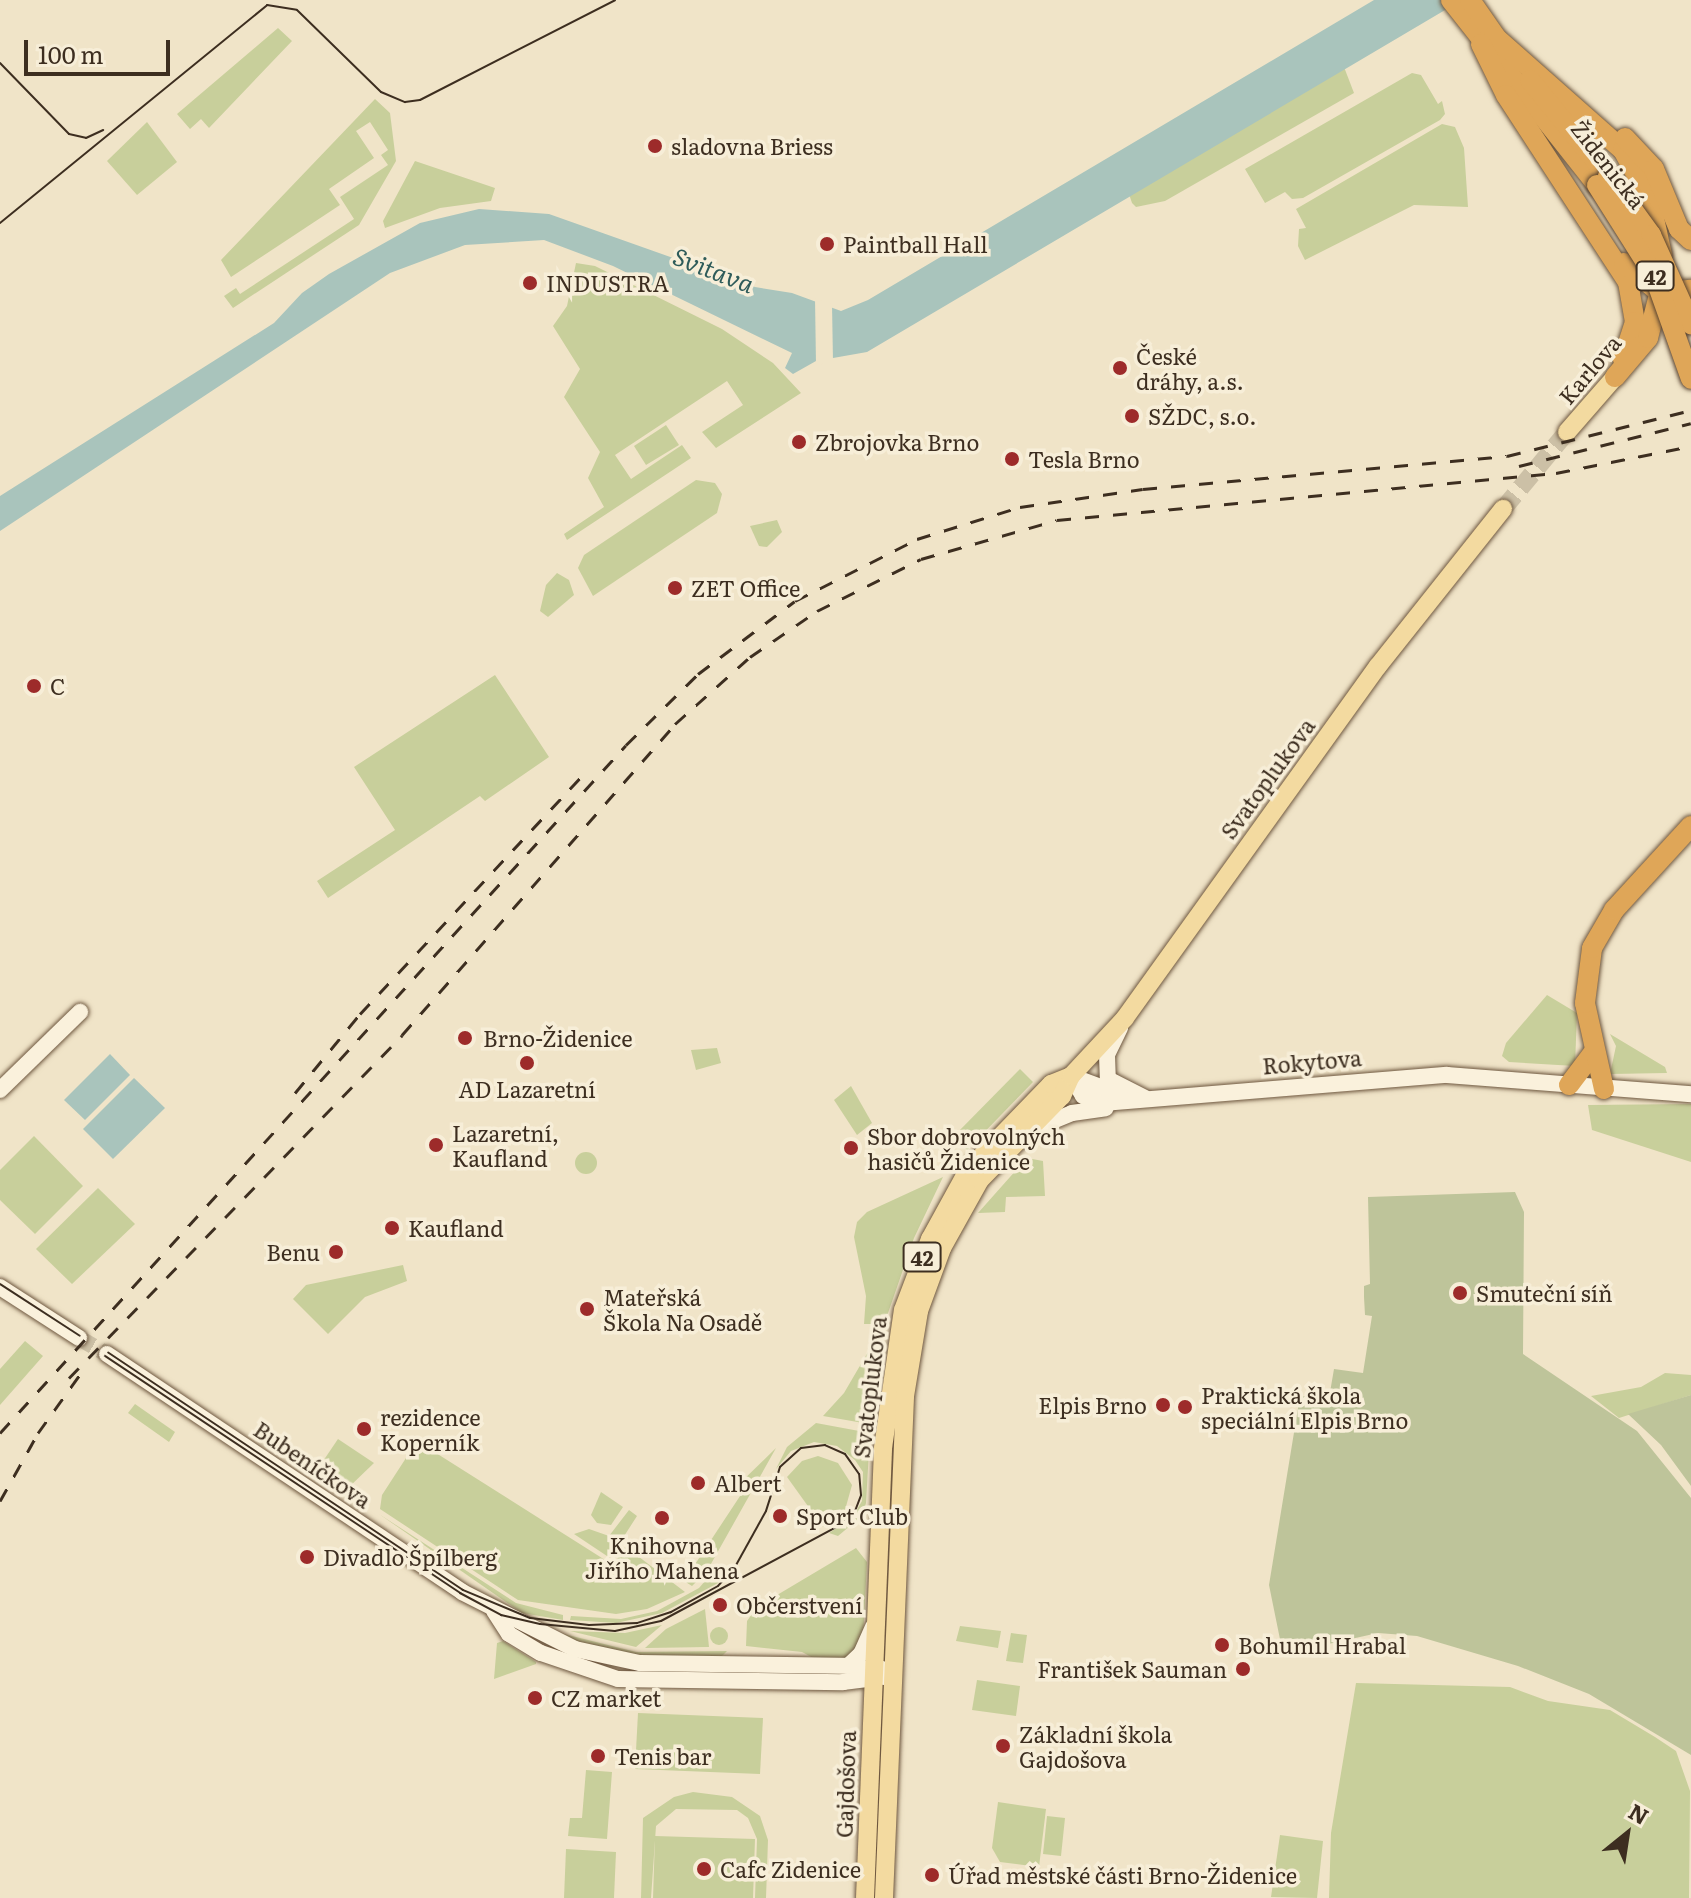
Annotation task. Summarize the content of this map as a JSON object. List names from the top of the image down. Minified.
{"streets":{"highway":["Židenická","42","Karlova"],"main road":["Svatoplukova","Gajdošova"],"street":["Rokytova","Bubeníčkova"]},"crossings":[["Židenická","42"],["42","Karlova"],["Svatoplukova","Bubeníčkova"],["Svatoplukova","Gajdošova"],["Bubeníčkova","Gajdošova"]],"water":["Svitava"],"places":["sladovna Briess","Paintball Hall","INDUSTRA","České dráhy, a.s.","SŽDC, s.o.","Zbrojovka Brno","Tesla Brno","ZET Office","C","Brno-Židenice","AD Lazaretní","Lazaretní, Kaufland","Sbor dobrovolných hasičů Židenice","Kaufland","Benu","Smuteční síň","Mateřská Škola Na Osadě","Elpis Brno","Praktická škola speciální Elpis Brno","rezidence Koperník","Albert","Sport Club","Knihovna Jiřího Mahena","Divadlo Špílberg","Občerstvení","Bohumil Hrabal","František Sauman","CZ market","Základní škola Gajdošova","Tenis bar","Cafc Zidenice","Úřad městské části Brno-Židenice"],"scale_bar":"100 m","north":"top right"}
